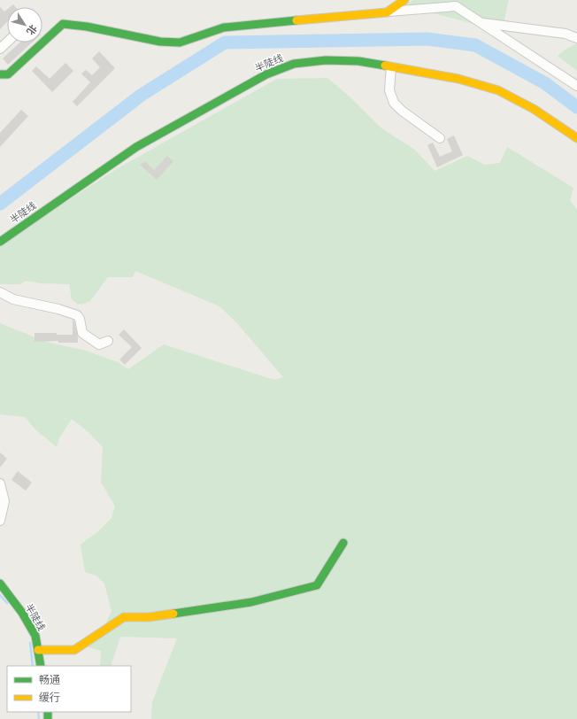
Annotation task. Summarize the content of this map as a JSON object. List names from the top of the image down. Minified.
{"streets":{"street":["半陡线"]},"legend":["畅通","缓行"],"north":"bottom right"}
